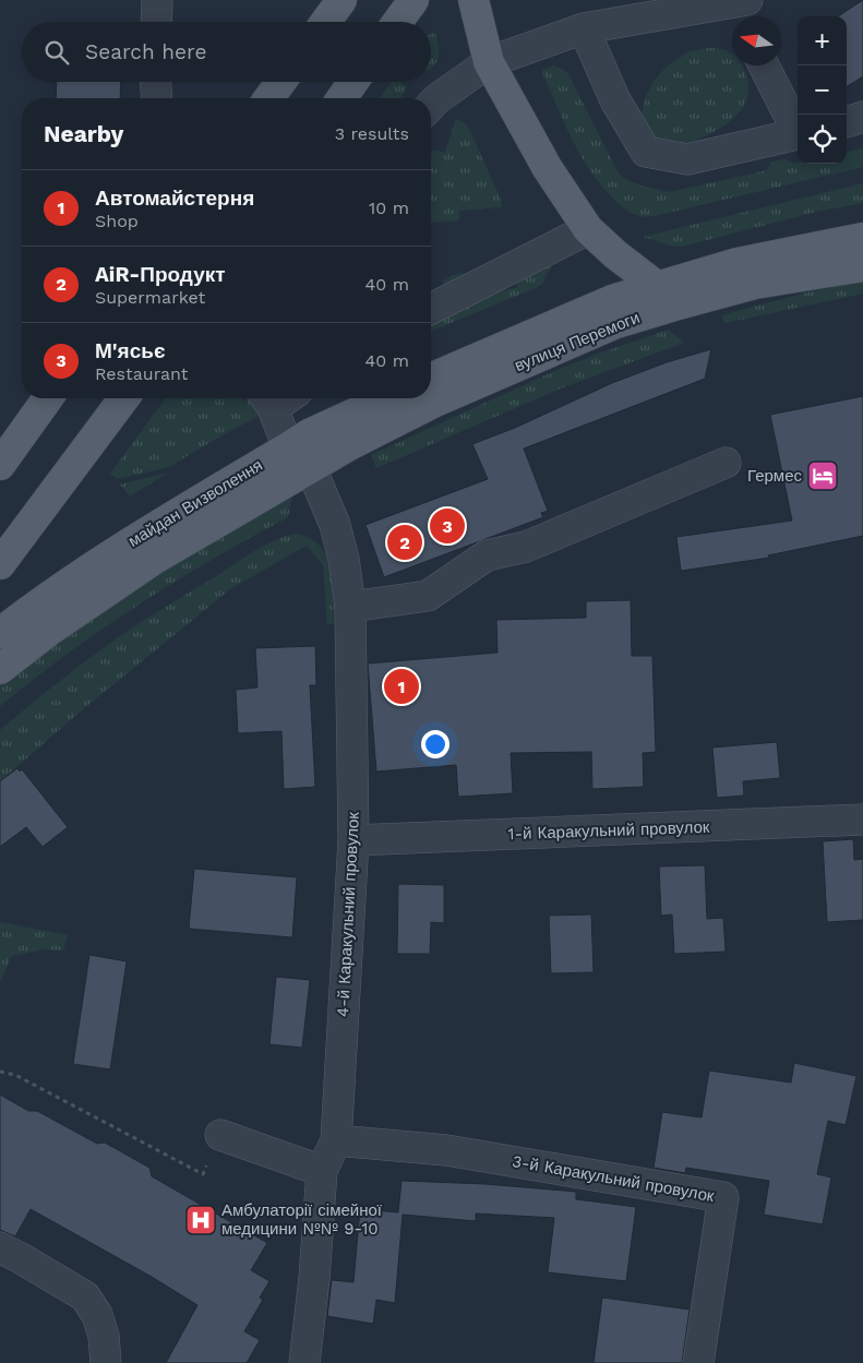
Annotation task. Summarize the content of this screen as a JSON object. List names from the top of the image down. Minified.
{"streets":{"main road":["вулиця Перемоги","майдан Визволення"],"street":["1-й Каракульний провулок","4-й Каракульний провулок","3-й Каракульний провулок"]},"crossings":[["вулиця Перемоги","майдан Визволення"],["вулиця Перемоги","4-й Каракульний провулок"],["майдан Визволення","4-й Каракульний провулок"],["1-й Каракульний провулок","4-й Каракульний провулок"],["4-й Каракульний провулок","3-й Каракульний провулок"]],"places":{"hotel":["Гермес"],"hospital":["Амбулаторії сімейної медицини №№ 9-10"]},"north":"left","page":{"map_buttons":["+","−"],"search":"Search here","heading":["Nearby","3 results"],"list":[{"mark":"1","name":"Автомайстерня","note":"Shop","value":"10 m"},{"mark":"2","name":"AiR-Продукт","note":"Supermarket","value":"40 m"},{"mark":"3","name":"М'ясьє","note":"Restaurant","value":"40 m"}],"pins":["3","2","1"]}}
